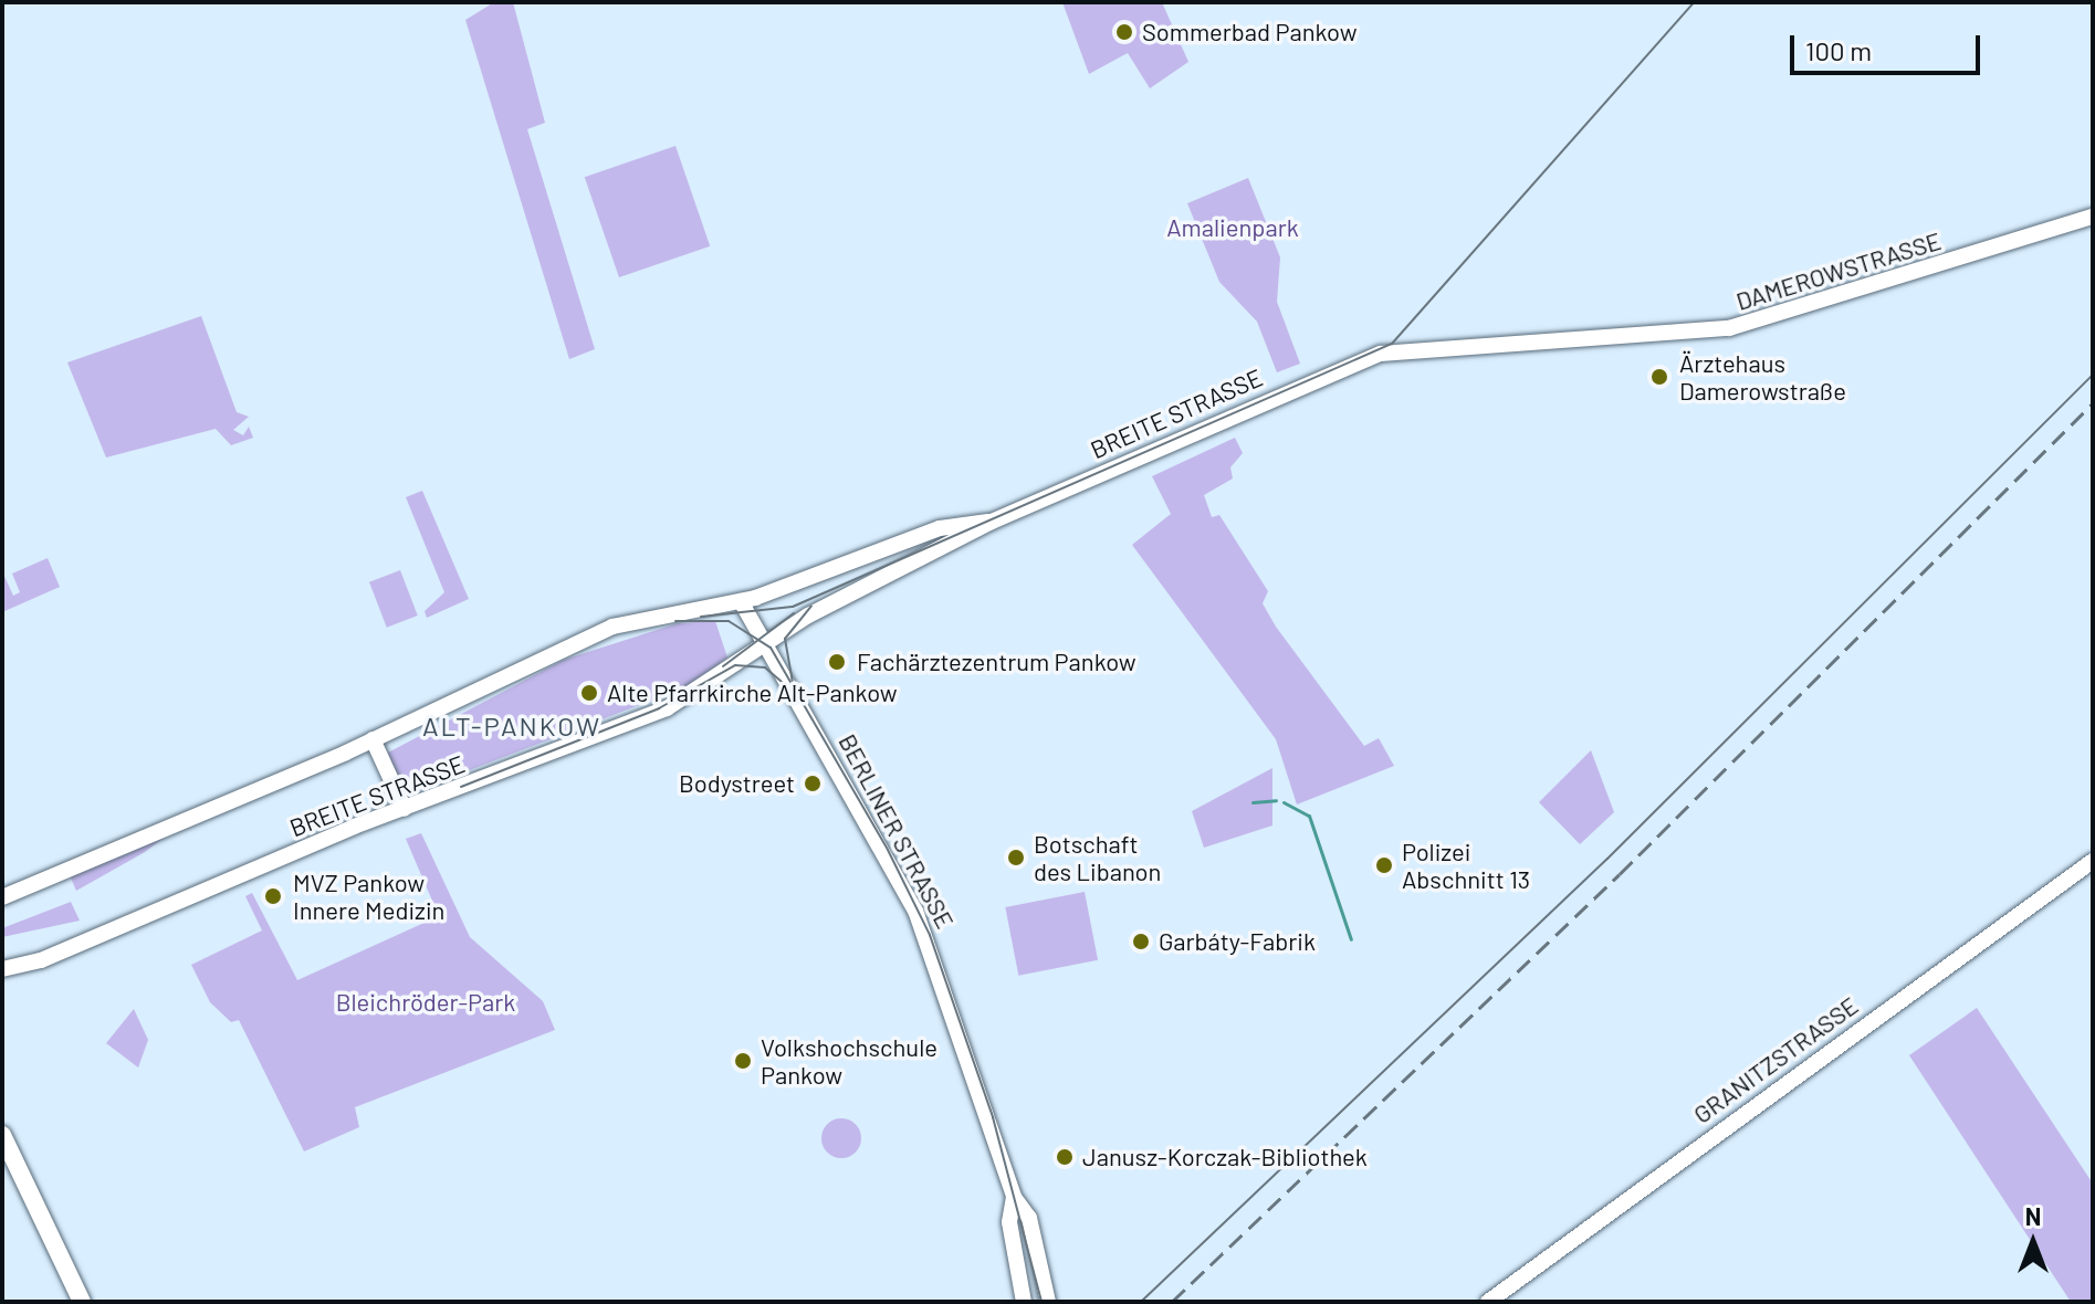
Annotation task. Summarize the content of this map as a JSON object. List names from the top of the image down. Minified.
{"streets":{"main road":["DAMEROWSTRASSE","BREITE STRASSE","BERLINER STRASSE","GRANITZSTRASSE"]},"crossings":[["DAMEROWSTRASSE","BREITE STRASSE"],["BREITE STRASSE","BERLINER STRASSE"]],"districts":["ALT-PANKOW"],"parks":["Amalienpark","Bleichröder-Park"],"places":["Sommerbad Pankow","Ärztehaus Damerowstraße","Fachärztezentrum Pankow","Alte Pfarrkirche Alt-Pankow","Bodystreet","Botschaft des Libanon","Polizei Abschnitt 13","MVZ Pankow Innere Medizin","Garbáty-Fabrik","Volkshochschule Pankow","Janusz-Korczak-Bibliothek"],"scale_bar":"100 m","north":"top"}
